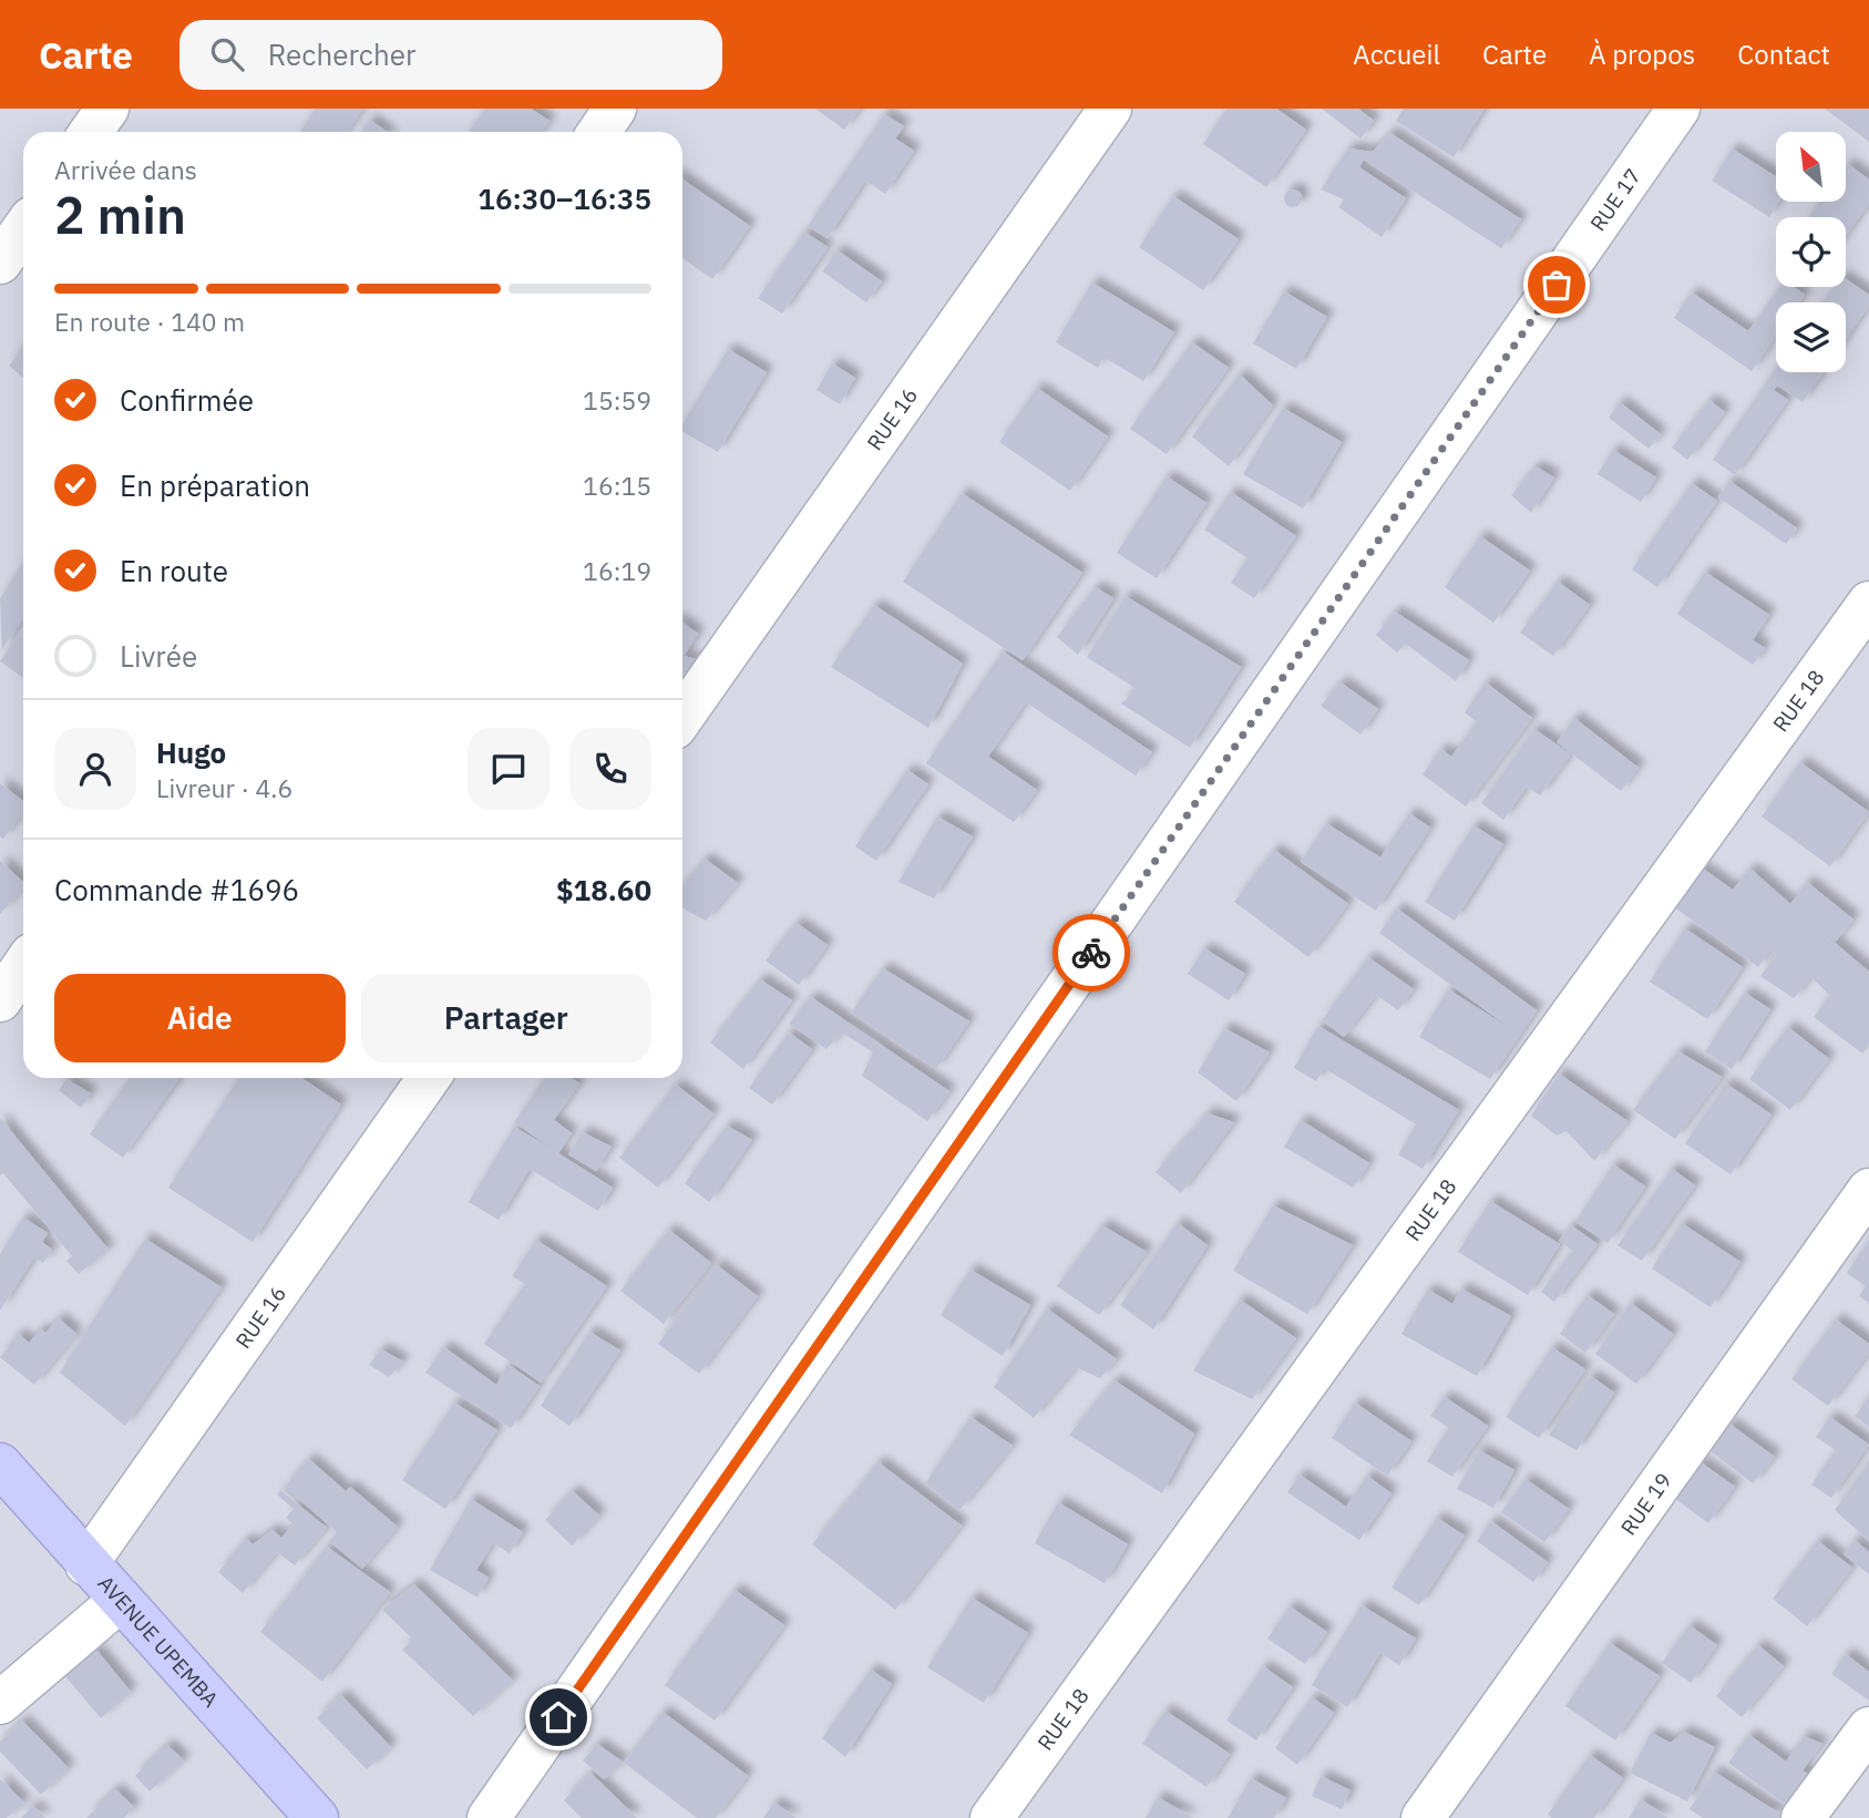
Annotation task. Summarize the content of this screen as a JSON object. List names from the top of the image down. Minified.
{"streets":{"street":["RUE 17","RUE 16","RUE 18","RUE 19","AVENUE UPEMBA"]},"crossings":[["RUE 16","AVENUE UPEMBA"]],"north":"top left","page":{"header":"Carte","search":"Rechercher","nav":["Accueil","Carte","À propos","Contact"],"heading":["2 min","Arrivée dans","16:30–16:35"],"panel":["Hugo","Livreur · 4.6","Commande #1696","$18.60"],"bar":"En route · 140 m","list":[["Confirmée","15:59"],["En préparation","16:15"],["En route","16:19"],"Livrée"],"buttons":["Aide","Partager"]}}
